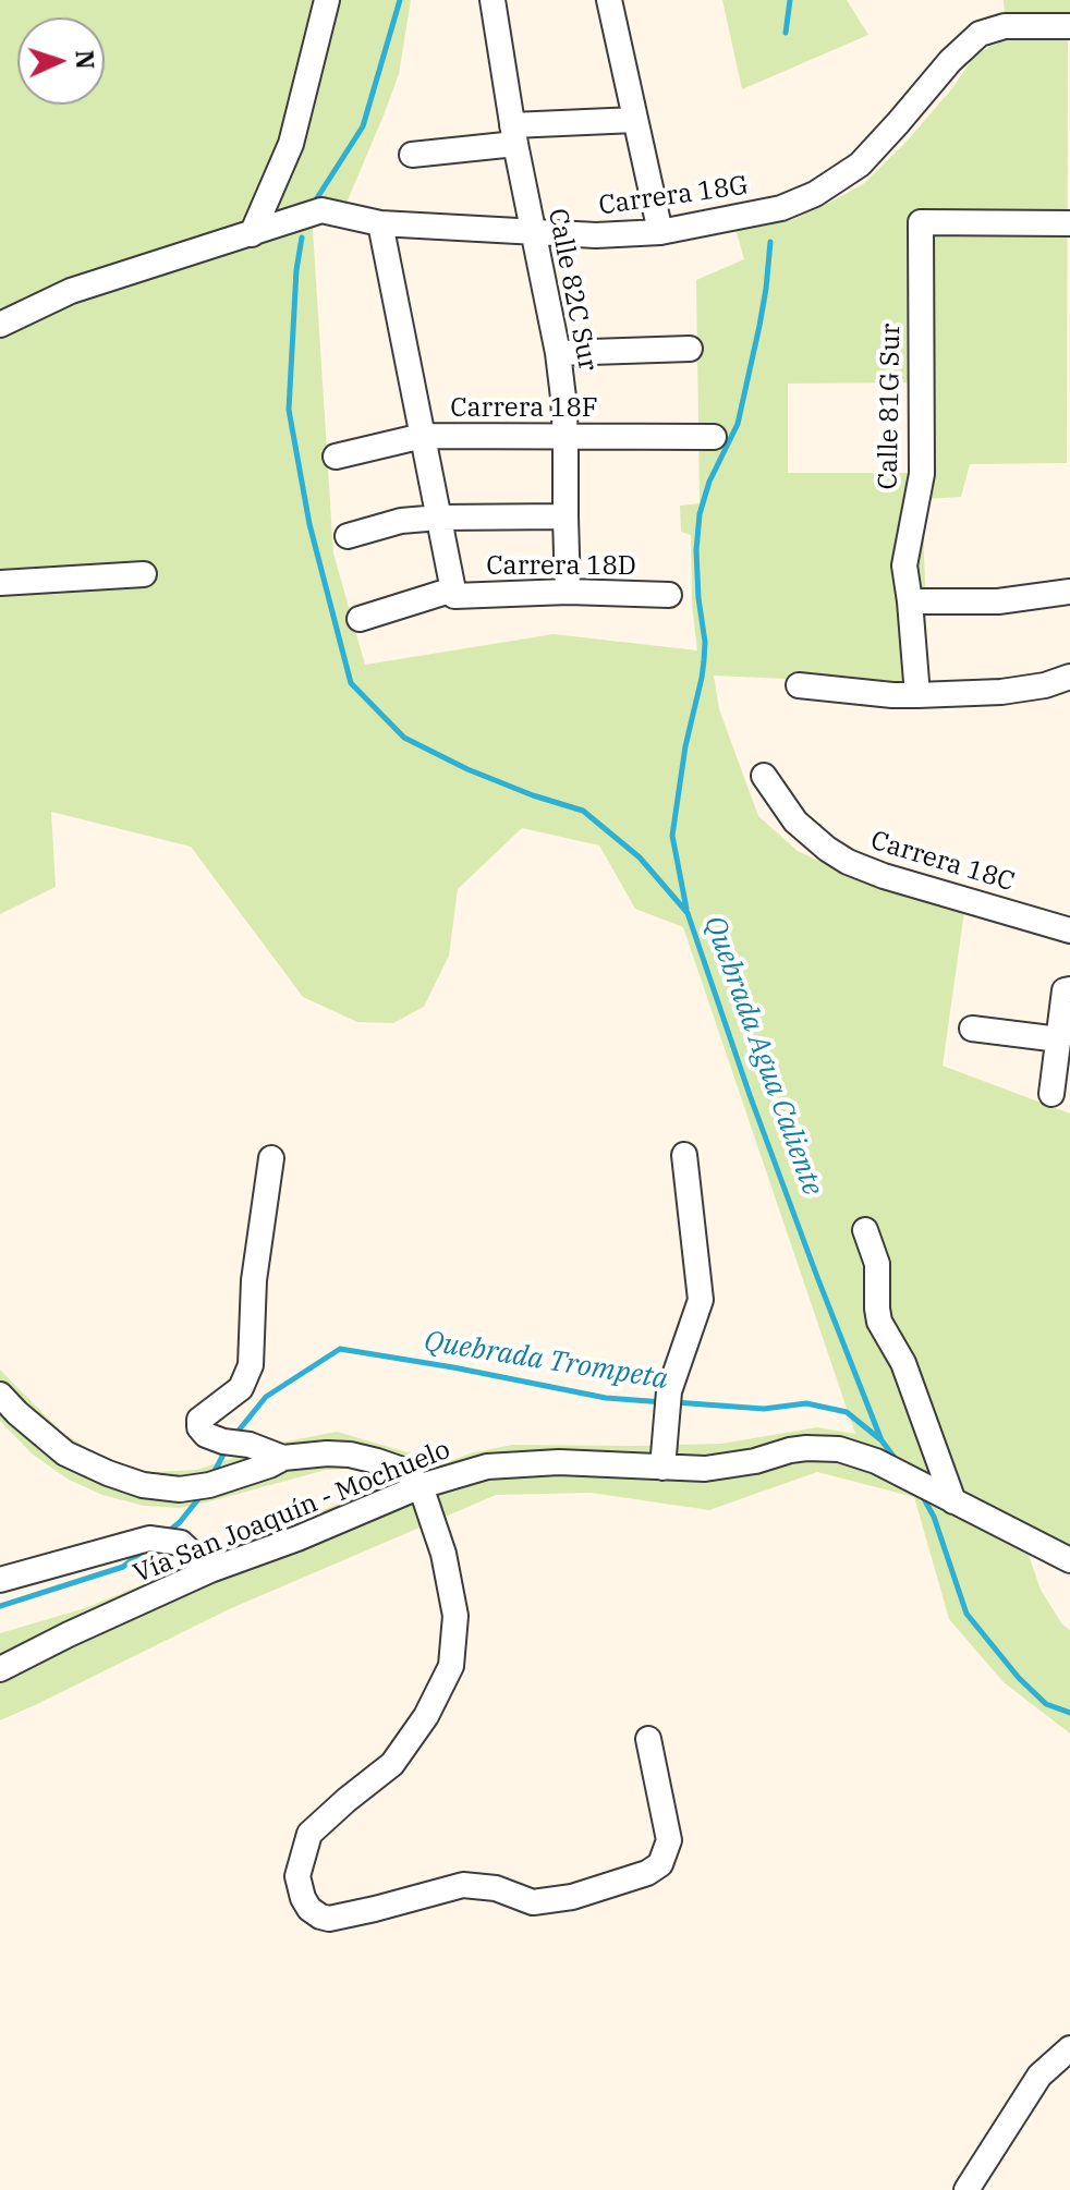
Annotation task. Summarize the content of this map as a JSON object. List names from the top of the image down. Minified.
{"streets":{"street":["Carrera 18G","Calle 82C Sur","Calle 81G Sur","Carrera 18F","Carrera 18D","Carrera 18C","Vía San Joaquín - Mochuelo"]},"crossings":[["Carrera 18G","Calle 82C Sur"],["Calle 82C Sur","Carrera 18F"],["Calle 82C Sur","Carrera 18D"]],"water":["Quebrada Agua Caliente","Quebrada Trompeta"],"north":"right"}
